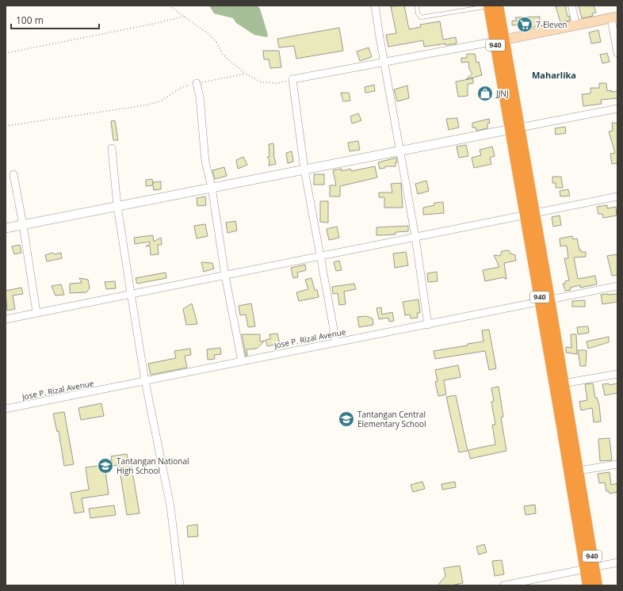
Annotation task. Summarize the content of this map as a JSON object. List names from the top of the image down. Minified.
{"streets":{"highway":["940"],"street":["Jose P. Rizal Avenue"]},"crossings":[["940","Jose P. Rizal Avenue"]],"districts":["Maharlika"],"places":{"supermarket":["7-Eleven"],"shop":["JJNJ"],"school or university":["Tantangan Central Elementary School","Tantangan National High School"]},"scale_bar":"100 m"}
